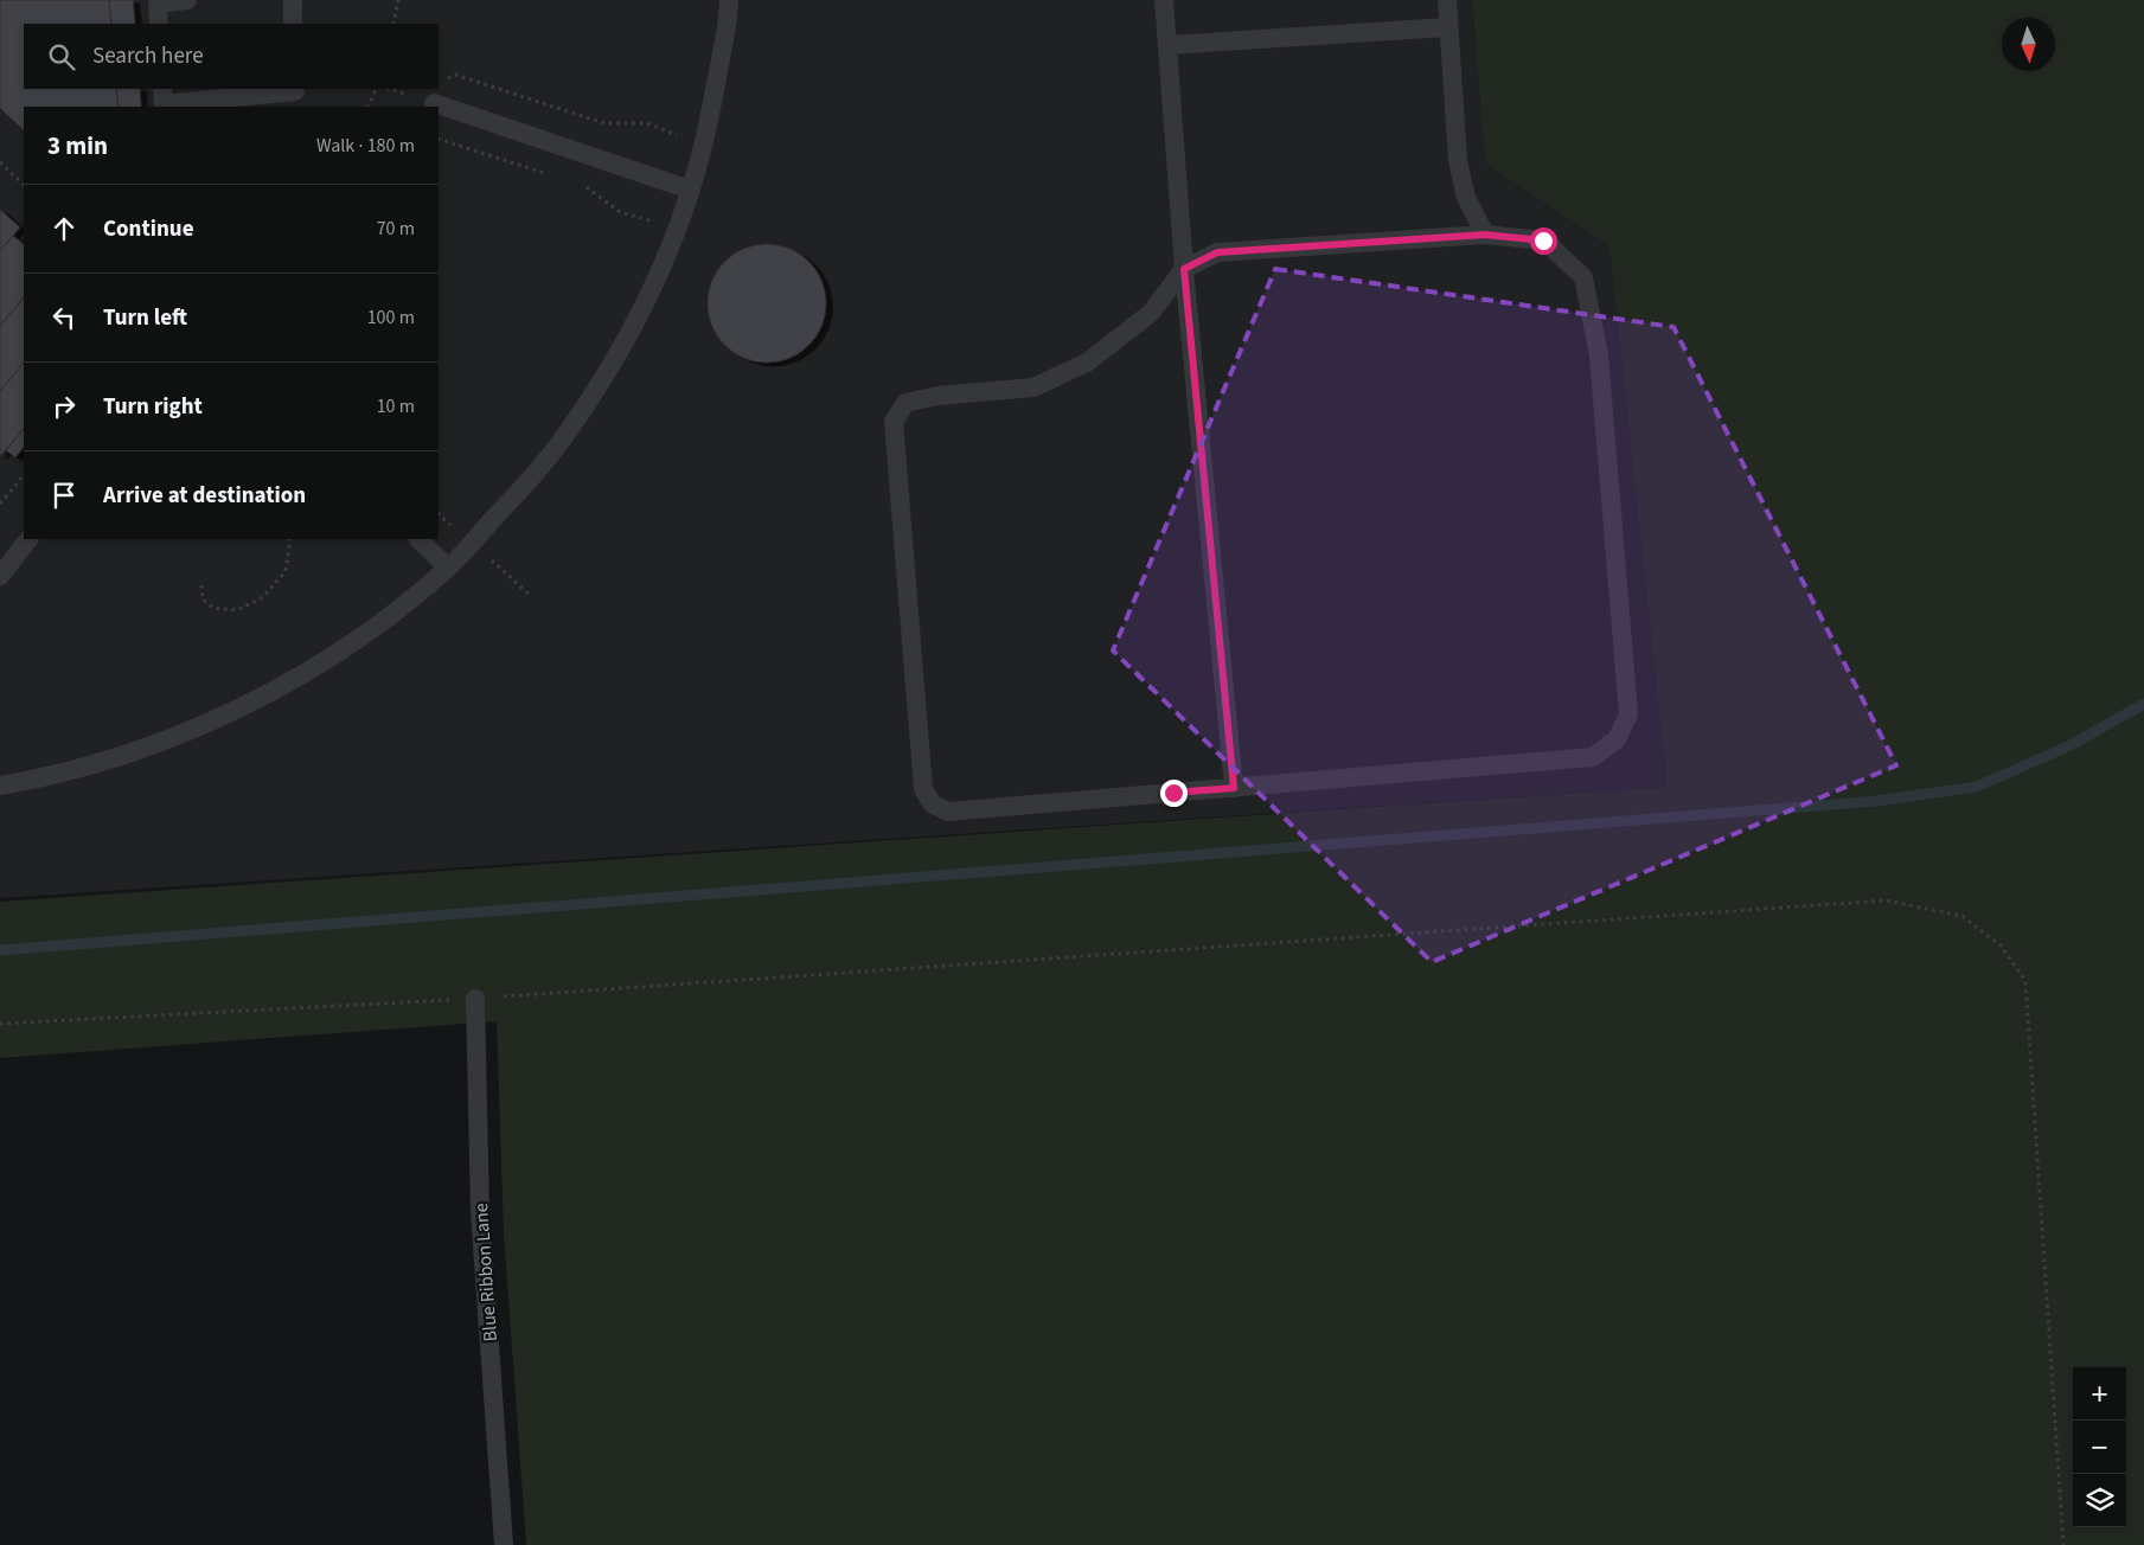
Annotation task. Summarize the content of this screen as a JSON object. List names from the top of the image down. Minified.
{"streets":{"lane":["Blue Ribbon Lane"]},"north":"bottom","page":{"search":"Search here","heading":["3 min","Walk · 180 m"],"list":[["Continue","70 m"],["Turn left","100 m"],["Turn right","10 m"],"Arrive at destination"],"map_buttons":["+","−"]}}
